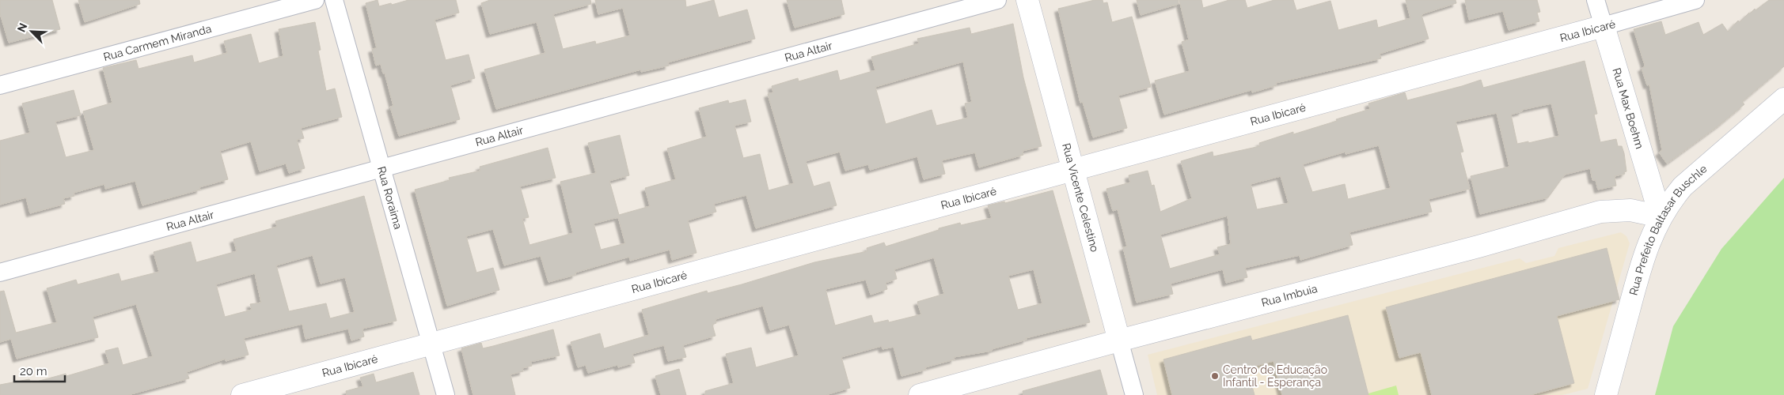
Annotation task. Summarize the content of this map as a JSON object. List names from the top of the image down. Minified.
{"streets":{"street":["Rua Ibicaré","Rua Carmem Miranda","Rua Altair","Rua Max Boehm","Rua Roraima","Rua Vicente Celestino","Rua Prefeito Baltasar Buschle","Rua Imbuia"]},"crossings":[["Rua Ibicaré","Rua Max Boehm"],["Rua Ibicaré","Rua Roraima"],["Rua Ibicaré","Rua Vicente Celestino"],["Rua Altair","Rua Roraima"],["Rua Max Boehm","Rua Prefeito Baltasar Buschle"],["Rua Max Boehm","Rua Imbuia"],["Rua Vicente Celestino","Rua Imbuia"],["Rua Prefeito Baltasar Buschle","Rua Imbuia"]],"places":["Centro de Educação Infantil - Esperança"],"scale_bar":"20 m","north":"top left"}
